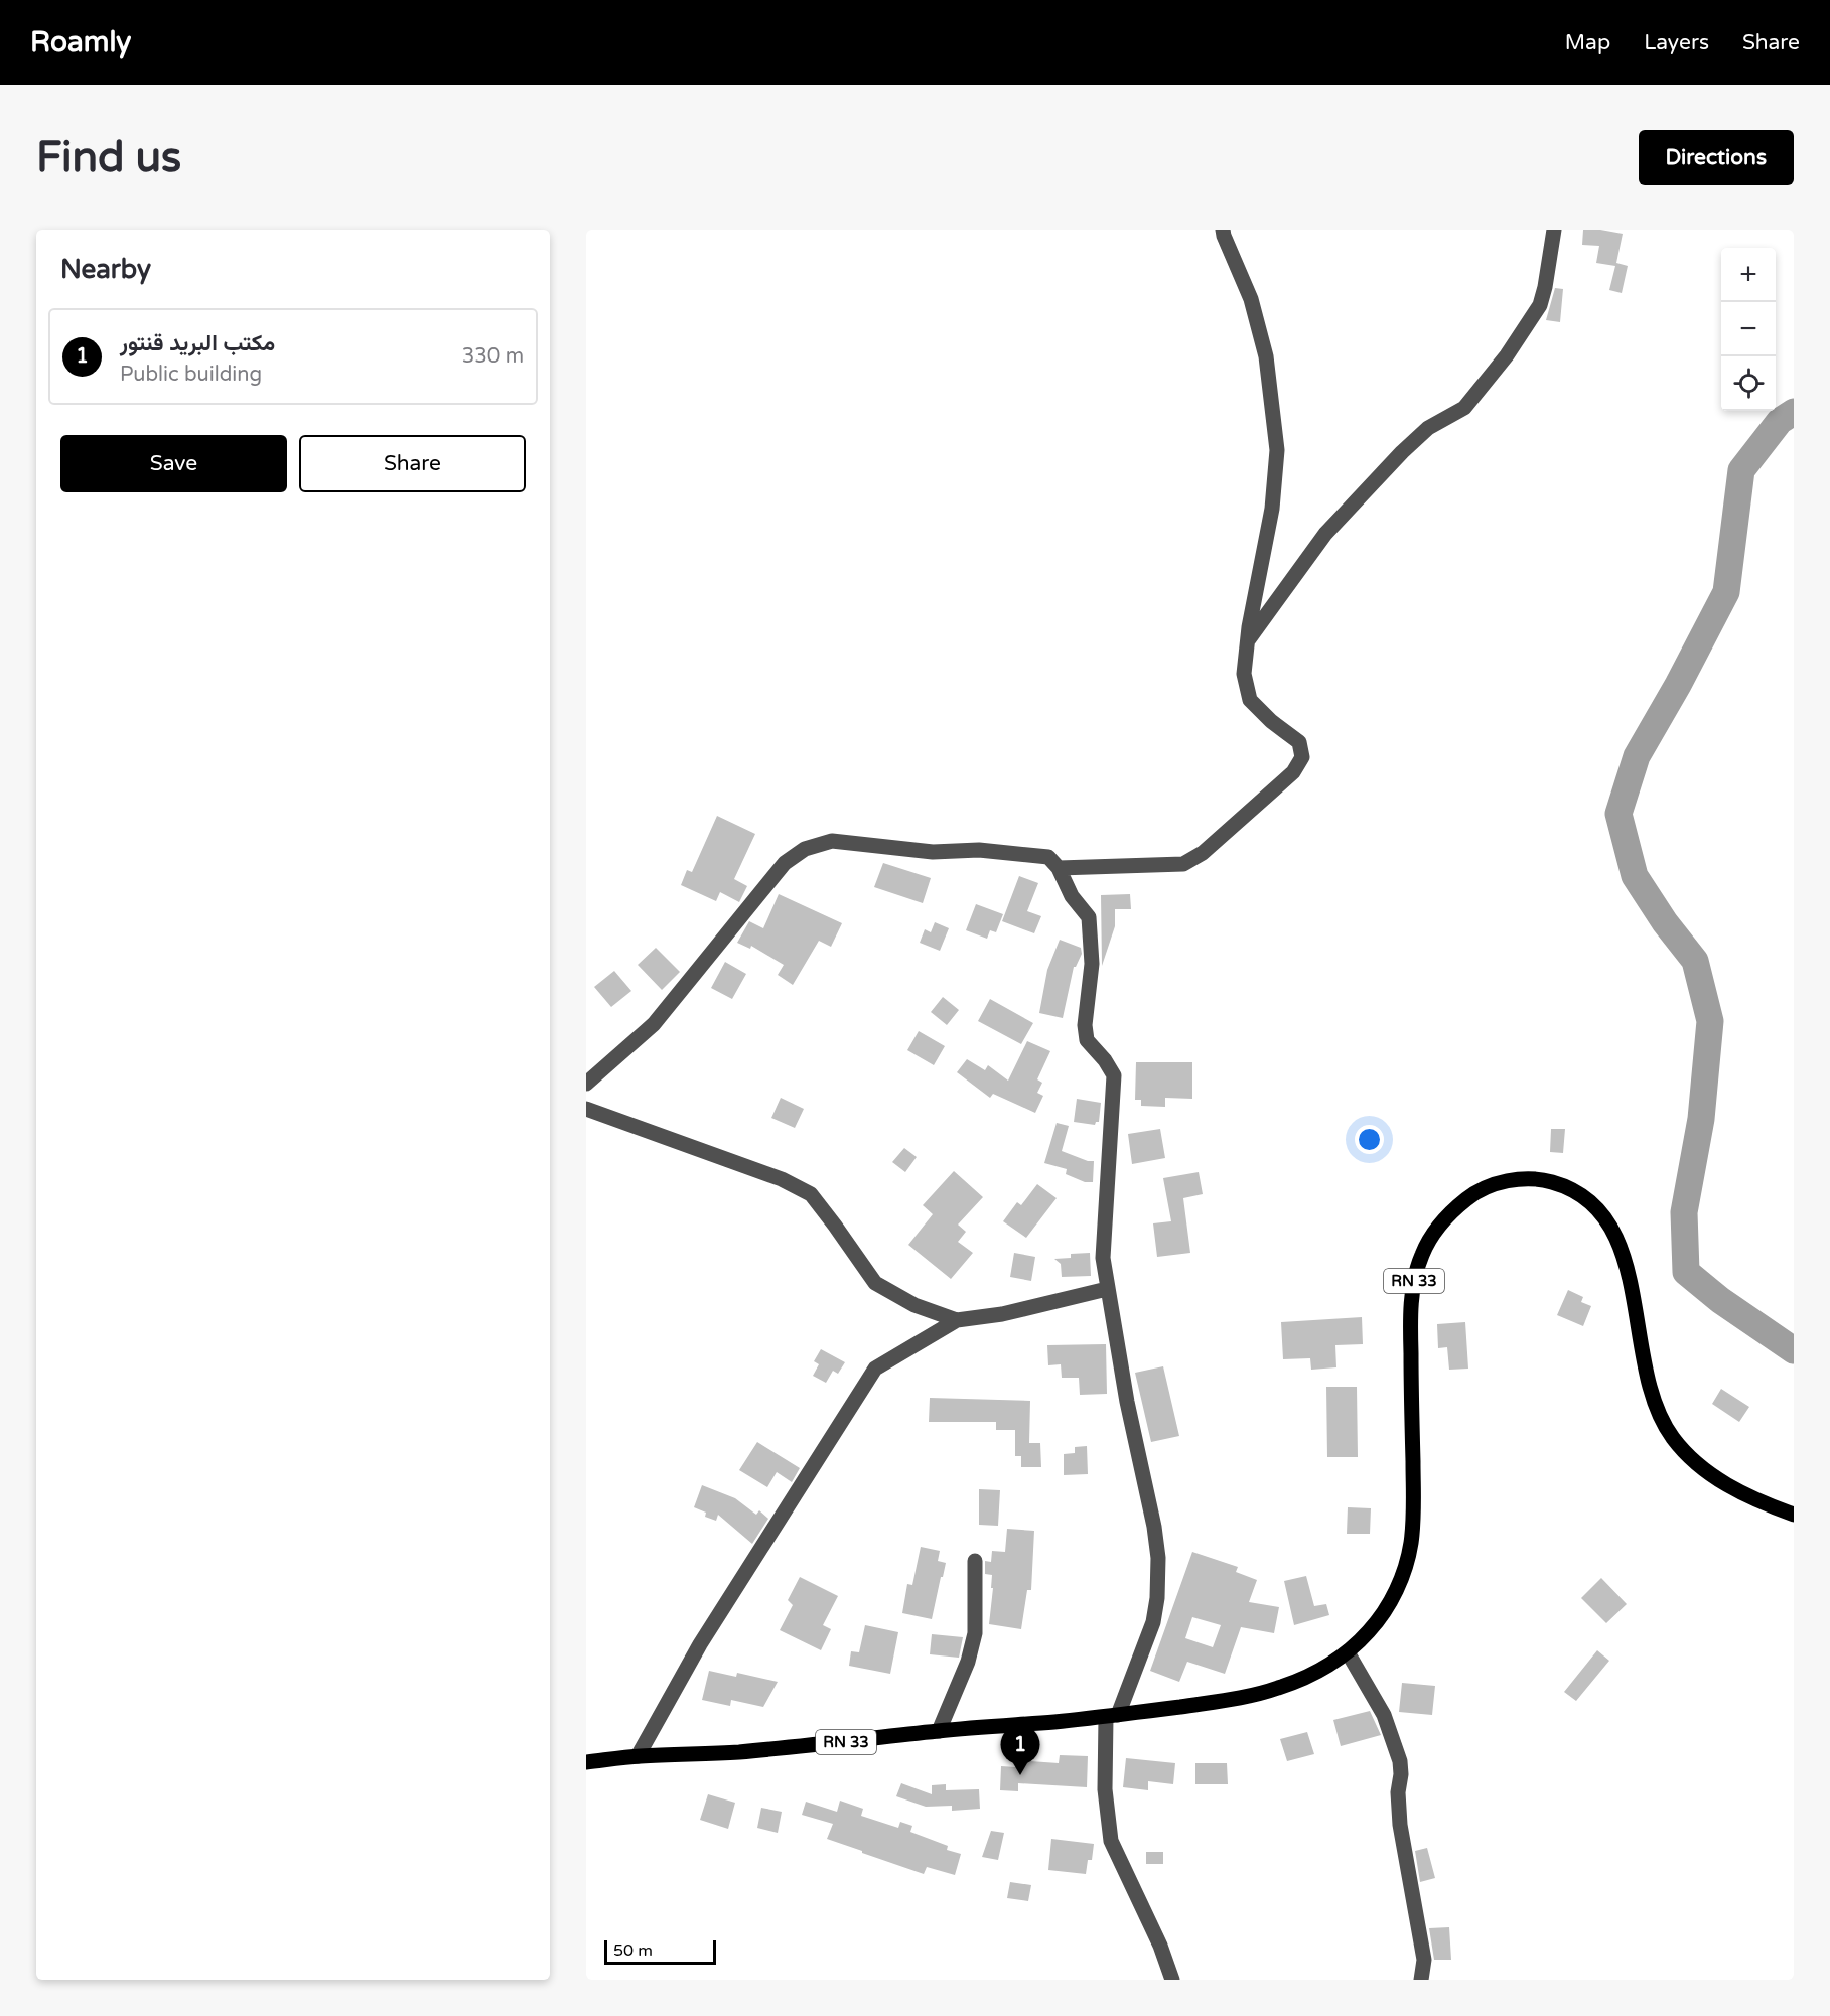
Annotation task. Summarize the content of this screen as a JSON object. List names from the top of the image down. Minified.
{"streets":{"main road":["RN 33"]},"scale_bar":"50 m","page":{"header":"Roamly","nav":["Map","Layers","Share"],"buttons":["Directions",["Save","Share"]],"title":"Find us","heading":"Nearby","map_buttons":["+","−"],"list":[{"mark":"1","name":"مكتب البريد قنتور","note":"Public building","value":"330 m"}],"pins":"1","scale":"50 m"}}
